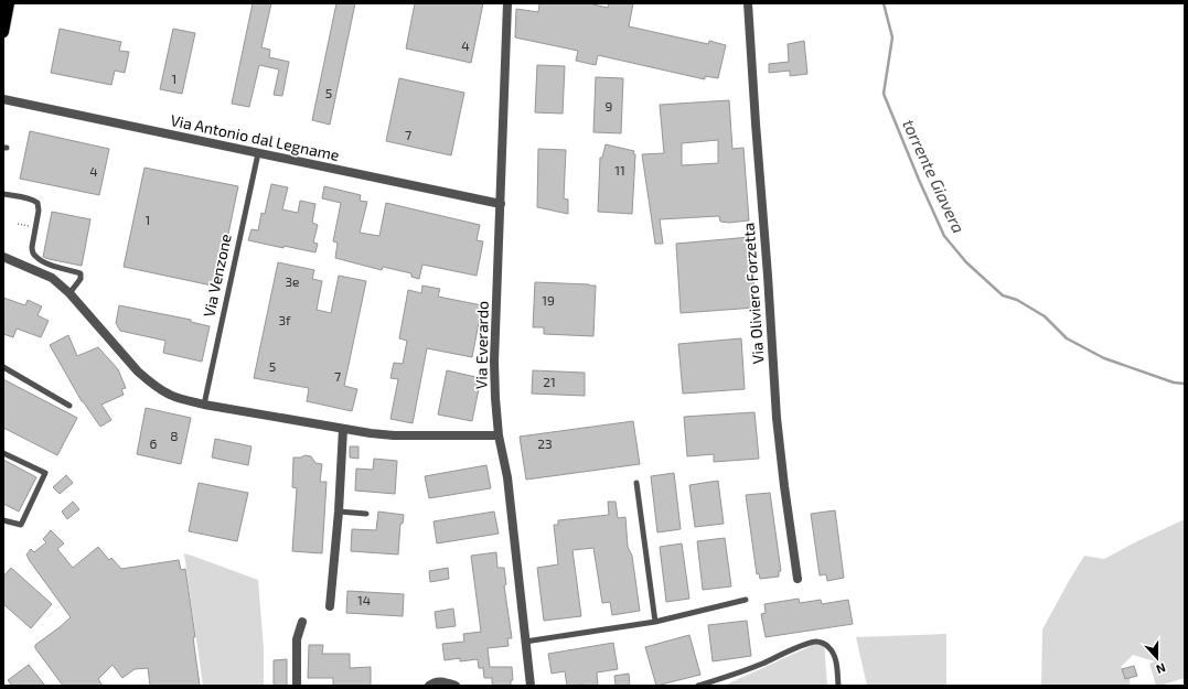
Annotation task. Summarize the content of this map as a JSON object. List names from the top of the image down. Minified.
{"streets":{"street":["Via Antonio dal Legname","Via Oliviero Forzetta","Via Everardo"],"lane":["Via Venzone"]},"crossings":[["Via Antonio dal Legname","Via Venzone"],["Via Antonio dal Legname","Via Everardo"]],"water":["torrente Giavera"],"house_numbers":["4","1","5","9","7","11","4","1","3e","19","3f","5","7","21","8","6","23","14"],"north":"bottom"}
